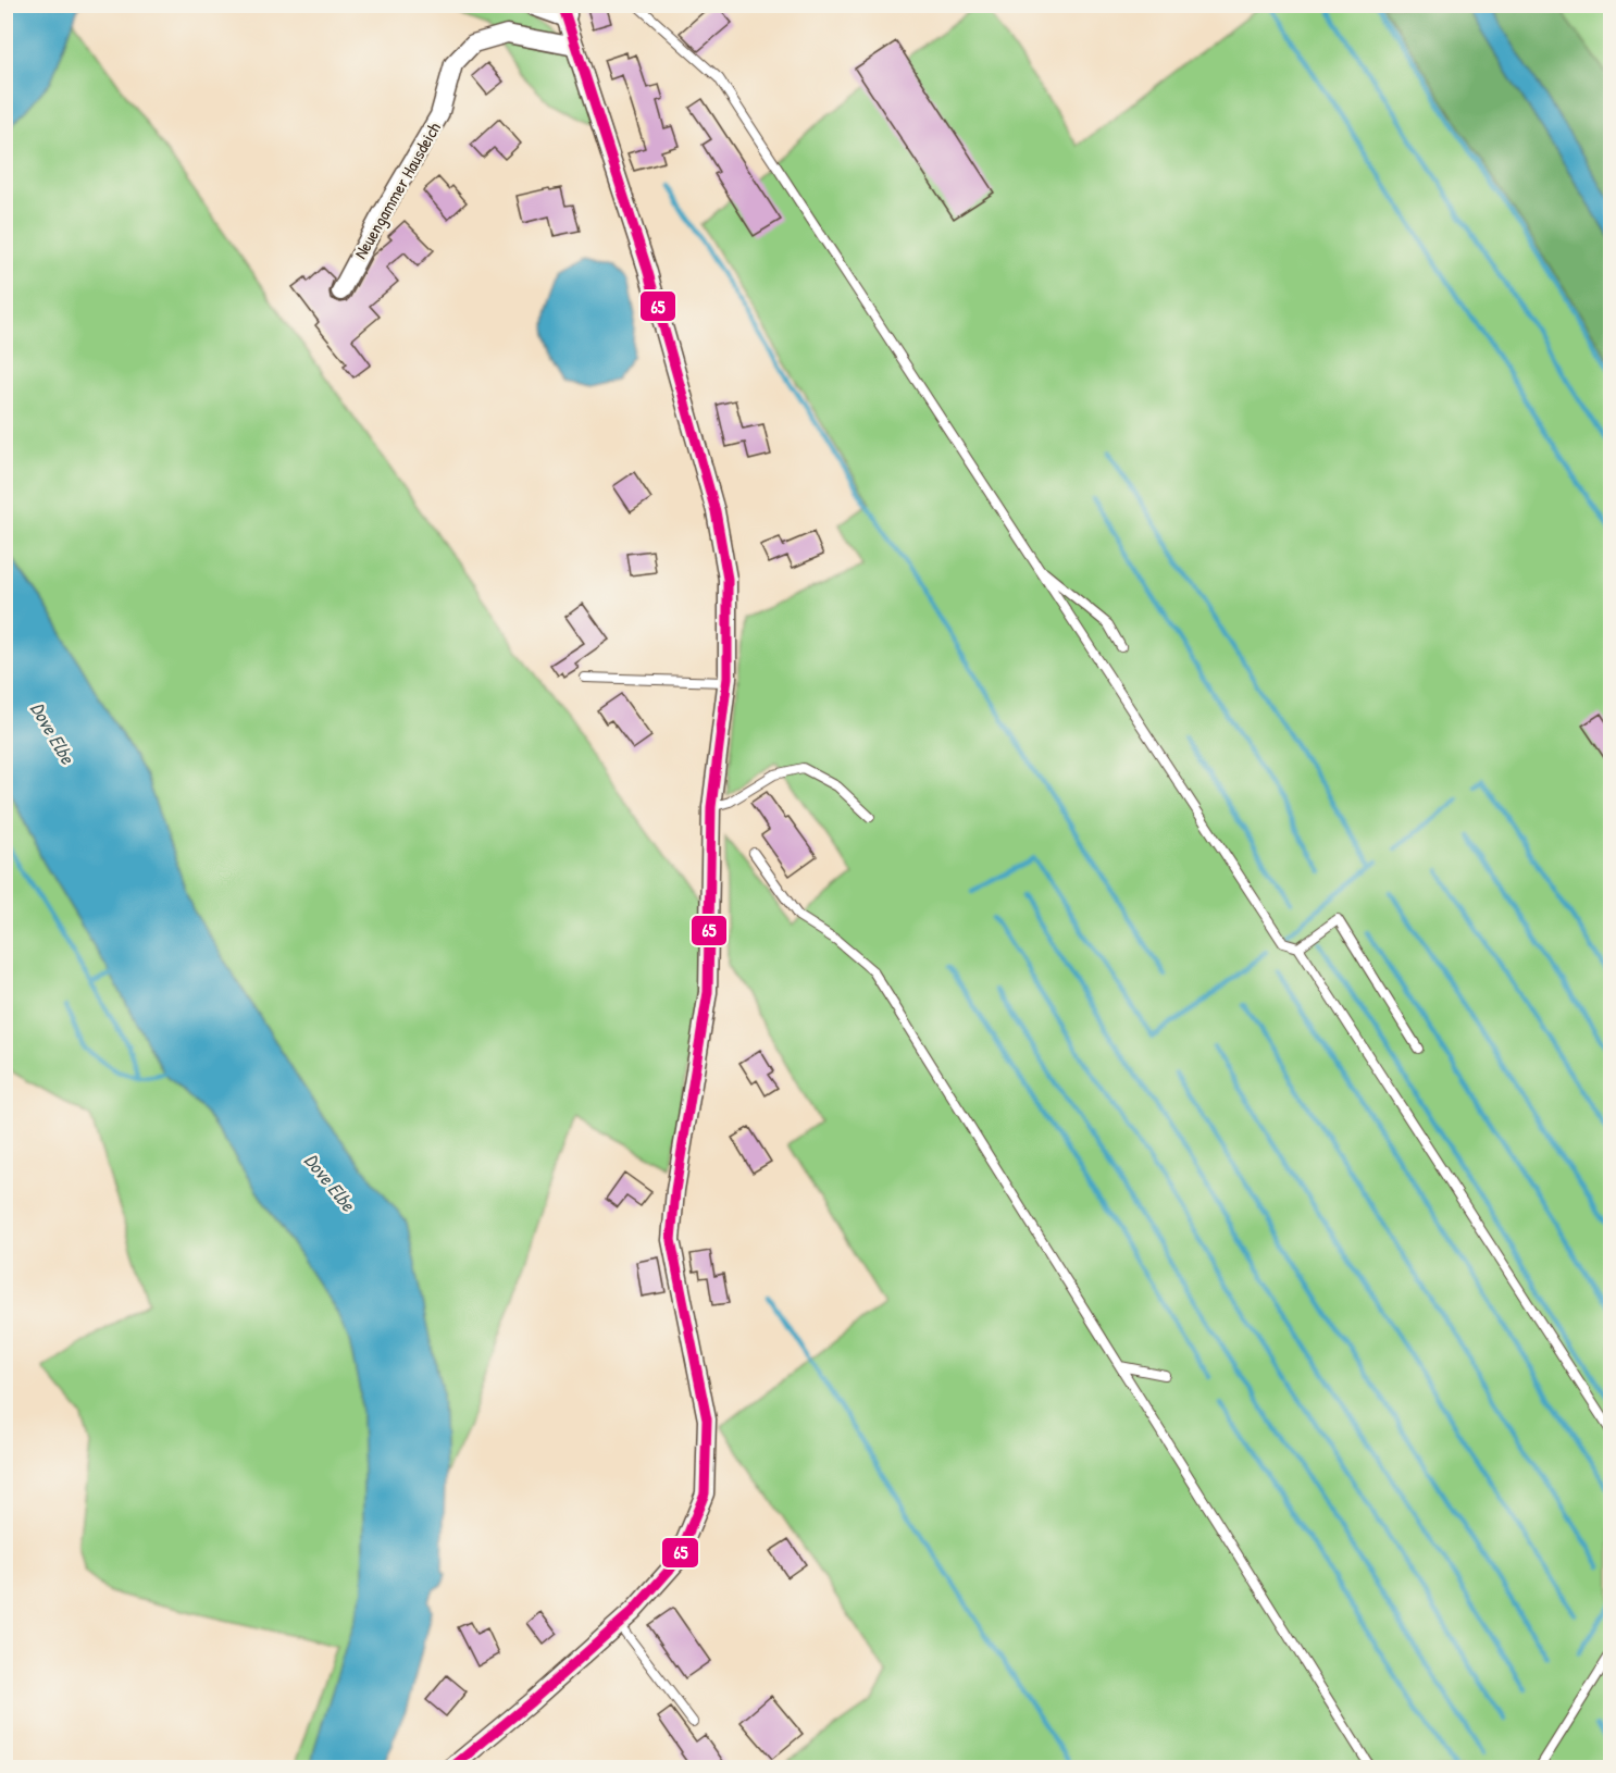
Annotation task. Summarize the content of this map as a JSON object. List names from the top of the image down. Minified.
{"streets":{"street":["Neuengammer Hausdeich"]},"water":["Dove Elbe"],"lines":["transit line 65"]}
